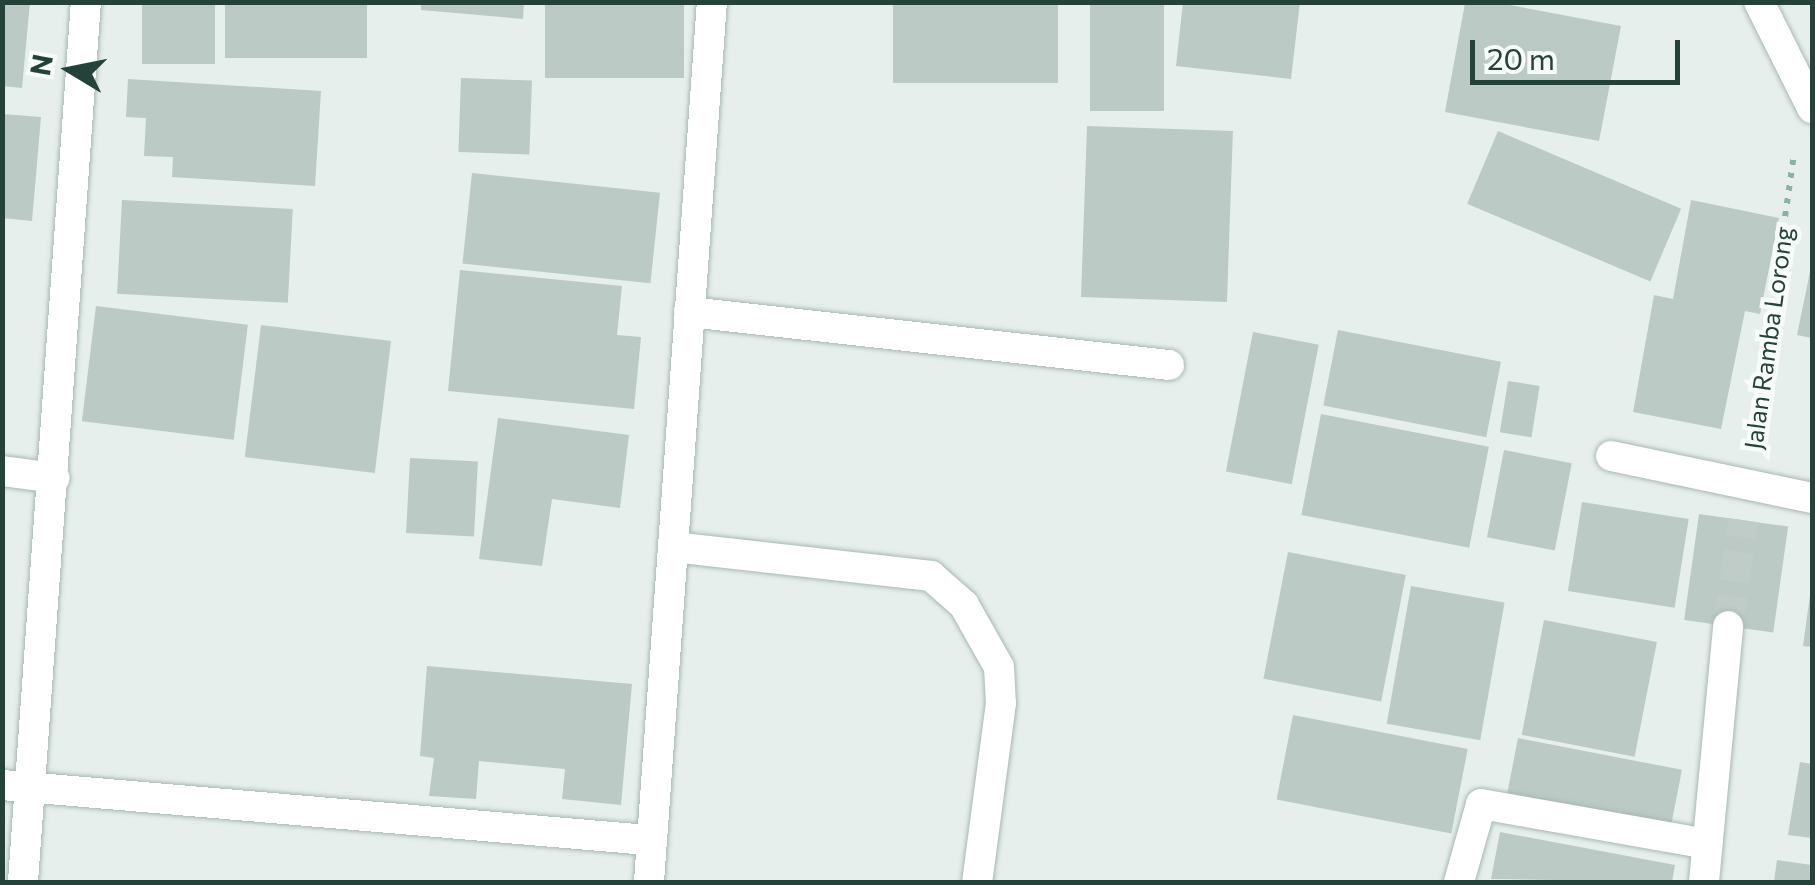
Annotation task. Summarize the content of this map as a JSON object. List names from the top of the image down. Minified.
{"streets":{"path":["Jalan Ramba Lorong"]},"scale_bar":"20 m","north":"left"}
